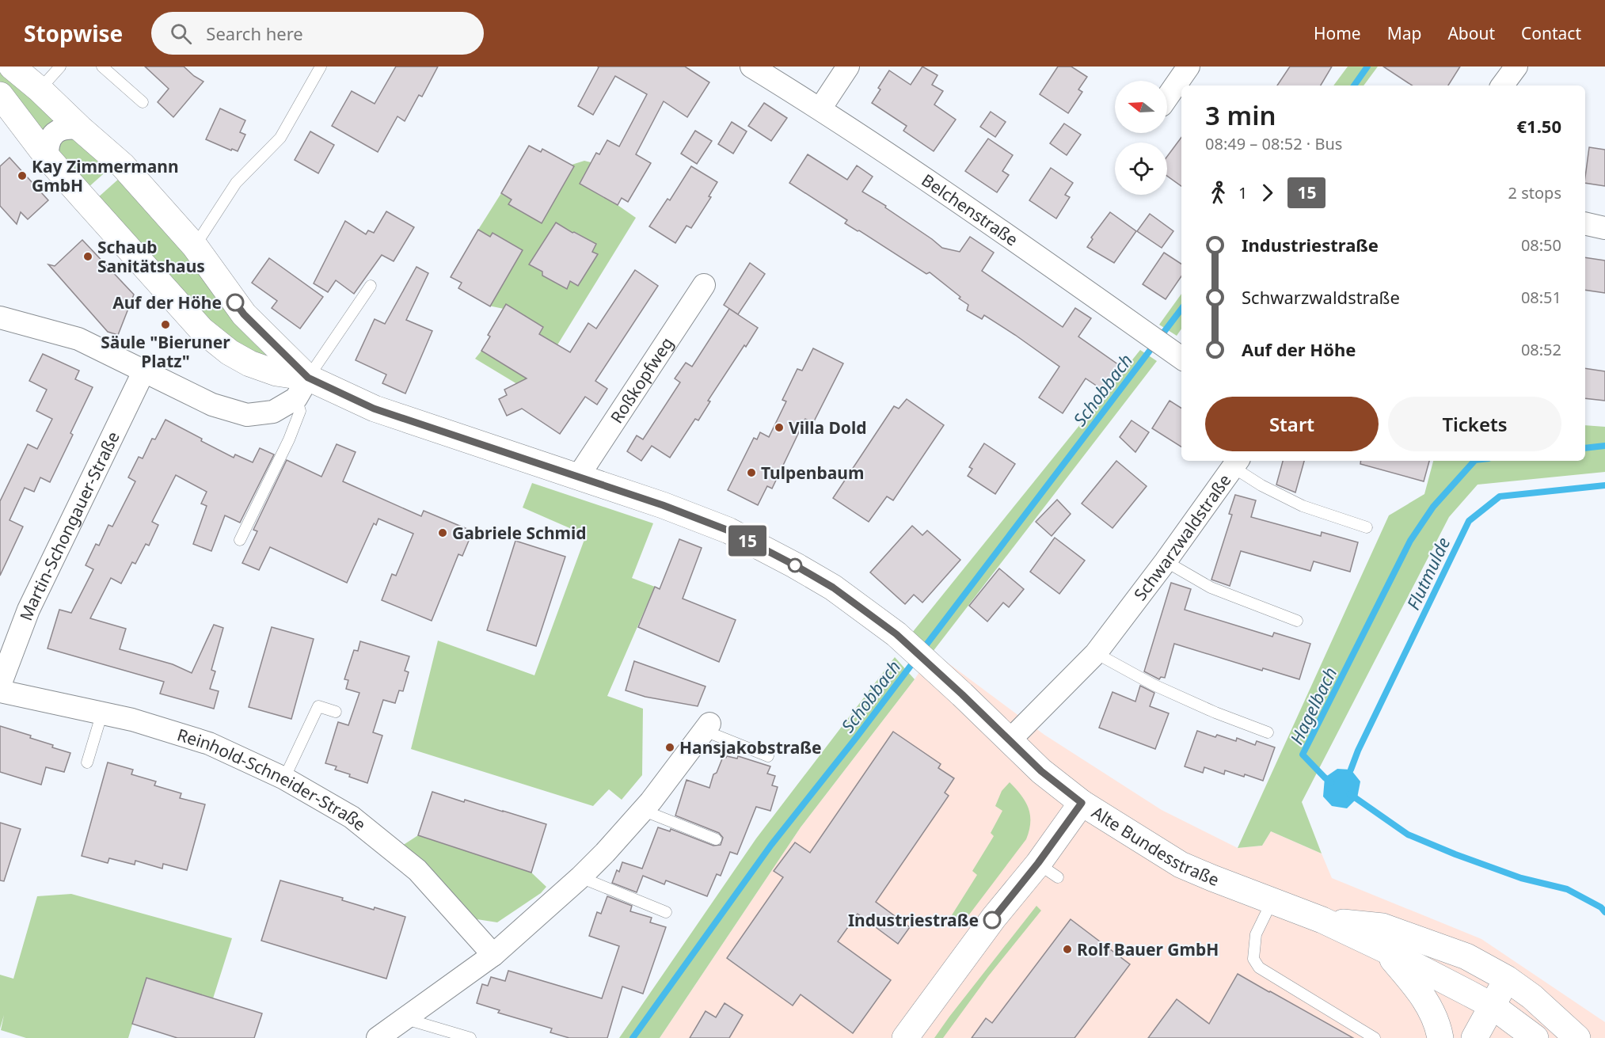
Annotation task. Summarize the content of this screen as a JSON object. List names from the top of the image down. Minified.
{"streets":{"street":["Belchenstraße","Roßkopfweg","Martin-Schongauer-Straße","Schwarzwaldstraße","Reinhold-Schneider-Straße","Alte Bundesstraße"]},"crossings":[["Roßkopfweg","Alte Bundesstraße"],["Schwarzwaldstraße","Alte Bundesstraße"]],"water":["Schobbach","Flutmulde","Hagelbach"],"places":["Kay Zimmermann GmbH","Schaub Sanitätshaus","Auf der Höhe","Säule \"Bieruner Platz\"","Villa Dold","Tulpenbaum","Gabriele Schmid","Hansjakobstraße","Industriestraße","Rolf Bauer GmbH"],"lines":["bus line 15"],"north":"left","page":{"header":"Stopwise","search":"Search here","nav":["Home","Map","About","Contact"],"on_map":"15","heading":["3 min","08:49 – 08:52 · Bus","€1.50"],"legs":["1","15","2 stops"],"list":[{"name":"Industriestraße","value":"08:50"},{"name":"Schwarzwaldstraße","value":"08:51"},{"name":"Auf der Höhe","value":"08:52"}],"buttons":["Start","Tickets"]}}
